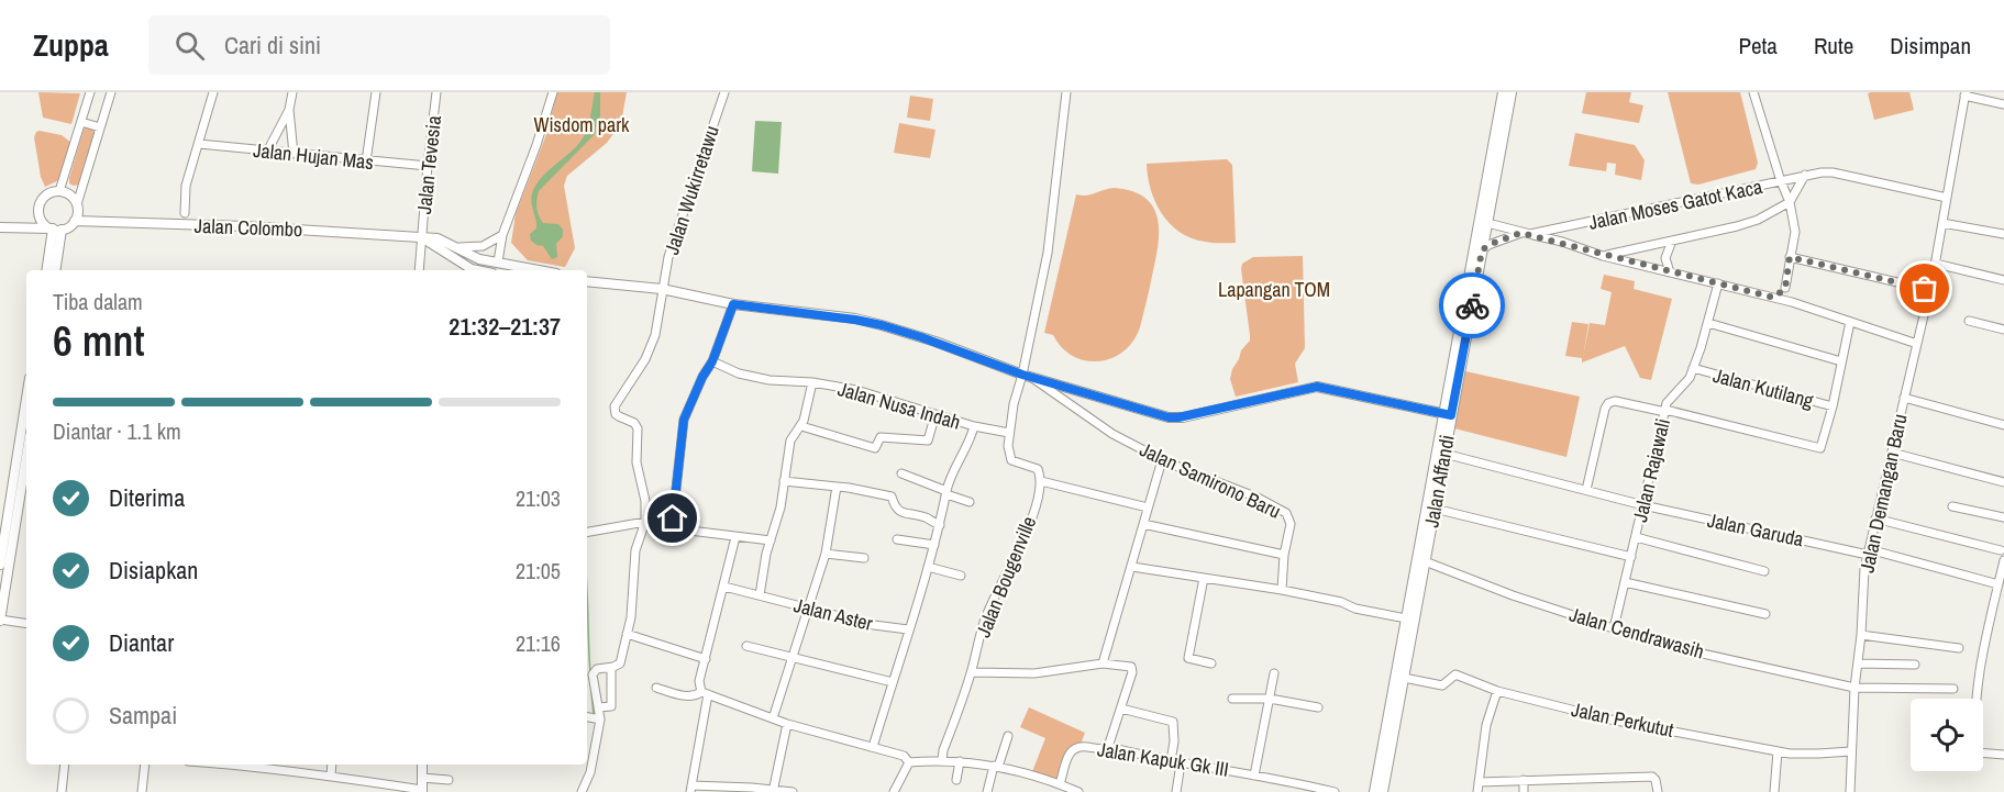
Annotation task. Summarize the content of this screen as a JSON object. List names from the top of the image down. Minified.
{"streets":{"main road":["Jalan Colombo","Jalan Affandi"],"street":["Jalan Hujan Mas","Jalan Tevesia","Jalan Wukirretawu","Jalan Moses Gatot Kaca","Jalan Kutilang","Jalan Nusa Indah","Jalan Rajawali","Jalan Samirono Baru","Jalan Demangan Baru","Jalan Garuda","Jalan Bougenville","Jalan Aster","Jalan Cendrawasih","Jalan Perkutut","Jalan Kapuk Gk III"]},"crossings":[["Jalan Hujan Mas","Jalan Tevesia"],["Jalan Tevesia","Jalan Colombo"],["Jalan Moses Gatot Kaca","Jalan Rajawali"],["Jalan Moses Gatot Kaca","Jalan Affandi"],["Jalan Moses Gatot Kaca","Jalan Demangan Baru"],["Jalan Kutilang","Jalan Rajawali"],["Jalan Rajawali","Jalan Garuda"],["Jalan Rajawali","Jalan Cendrawasih"],["Jalan Affandi","Jalan Garuda"],["Jalan Affandi","Jalan Cendrawasih"],["Jalan Affandi","Jalan Perkutut"],["Jalan Demangan Baru","Jalan Garuda"],["Jalan Demangan Baru","Jalan Cendrawasih"],["Jalan Demangan Baru","Jalan Perkutut"]],"parks":["Wisdom park","Lapangan TOM"],"page":{"header":"Zuppa","search":"Cari di sini","nav":["Peta","Rute","Disimpan"],"heading":["6 mnt","Tiba dalam","21:32–21:37"],"bar":"Diantar · 1.1 km","list":[["Diterima","21:03"],["Disiapkan","21:05"],["Diantar","21:16"],"Sampai"]}}
